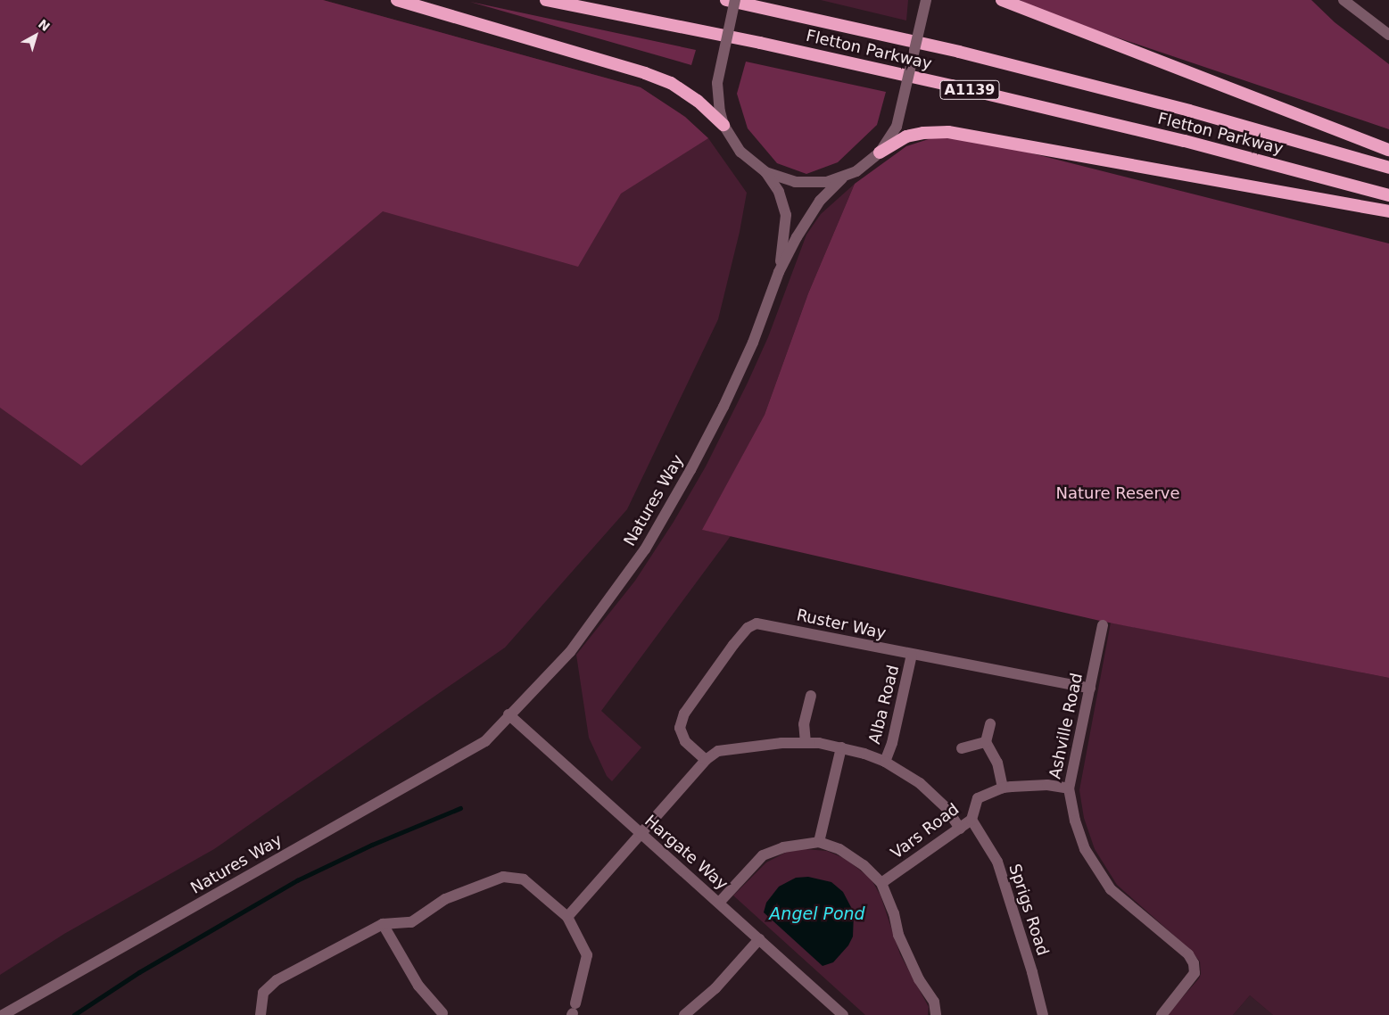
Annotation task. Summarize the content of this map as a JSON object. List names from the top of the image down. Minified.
{"streets":{"highway":["Fletton Parkway","A1139"],"street":["Natures Way","Ruster Way","Alba Road","Ashville Road","Vars Road","Hargate Way","Sprigs Road"]},"crossings":[["Natures Way","Hargate Way"],["Ruster Way","Alba Road"],["Ruster Way","Ashville Road"],["Ashville Road","Vars Road"],["Vars Road","Sprigs Road"]],"water":["Angel Pond"],"parks":["Nature Reserve"],"north":"top right"}
